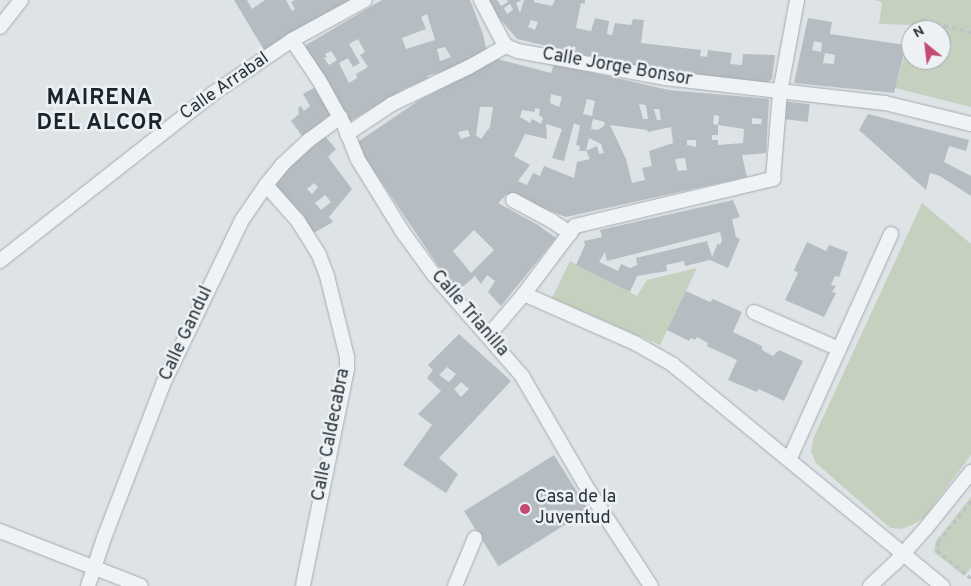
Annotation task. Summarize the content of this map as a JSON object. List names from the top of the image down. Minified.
{"streets":{"street":["Calle Jorge Bonsor","Calle Arrabal","Calle Trianilla","Calle Gandul","Calle Caldecabra"]},"crossings":[["Calle Arrabal","Calle Trianilla"],["Calle Trianilla","Calle Gandul"],["Calle Gandul","Calle Caldecabra"]],"districts":["MAIRENA DEL ALCOR"],"places":["Casa de la Juventud"],"north":"top left"}
